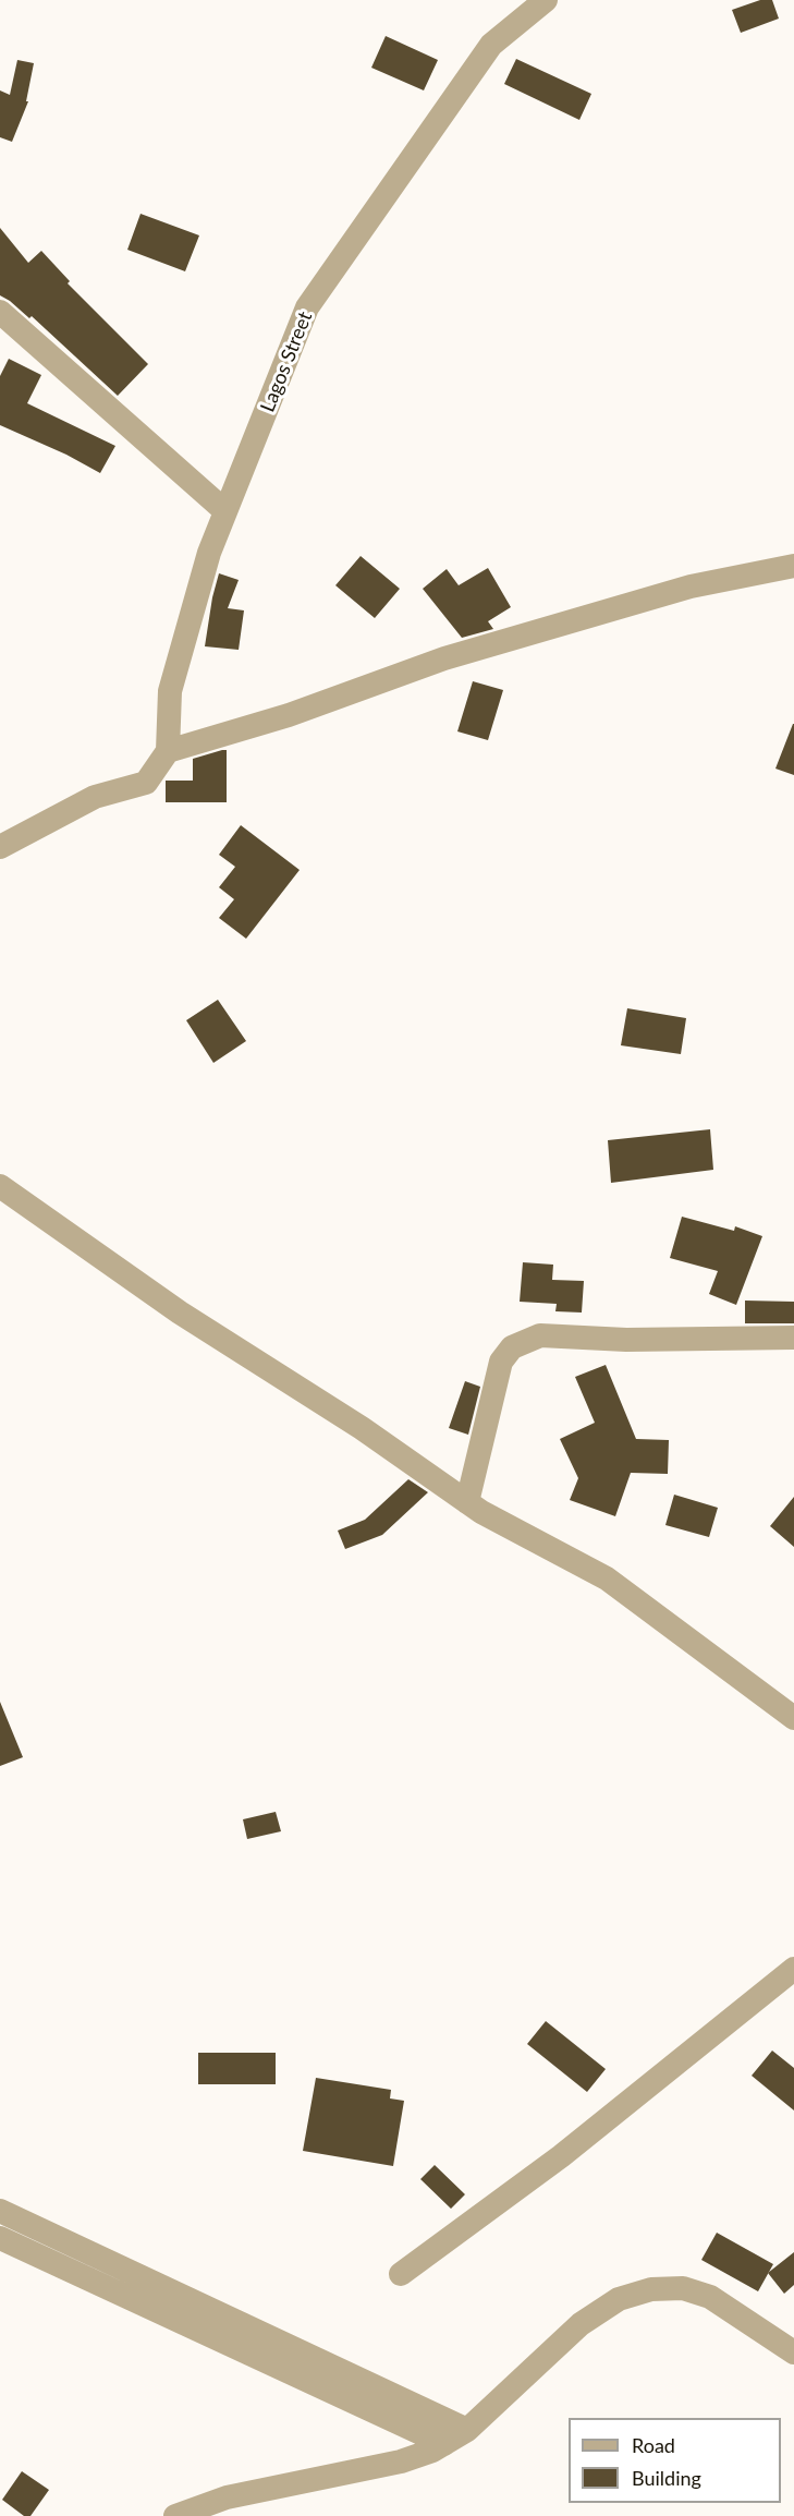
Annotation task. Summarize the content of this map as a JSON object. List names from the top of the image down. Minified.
{"streets":{"street":["Lagos Street"]},"legend":["Road","Building"]}
